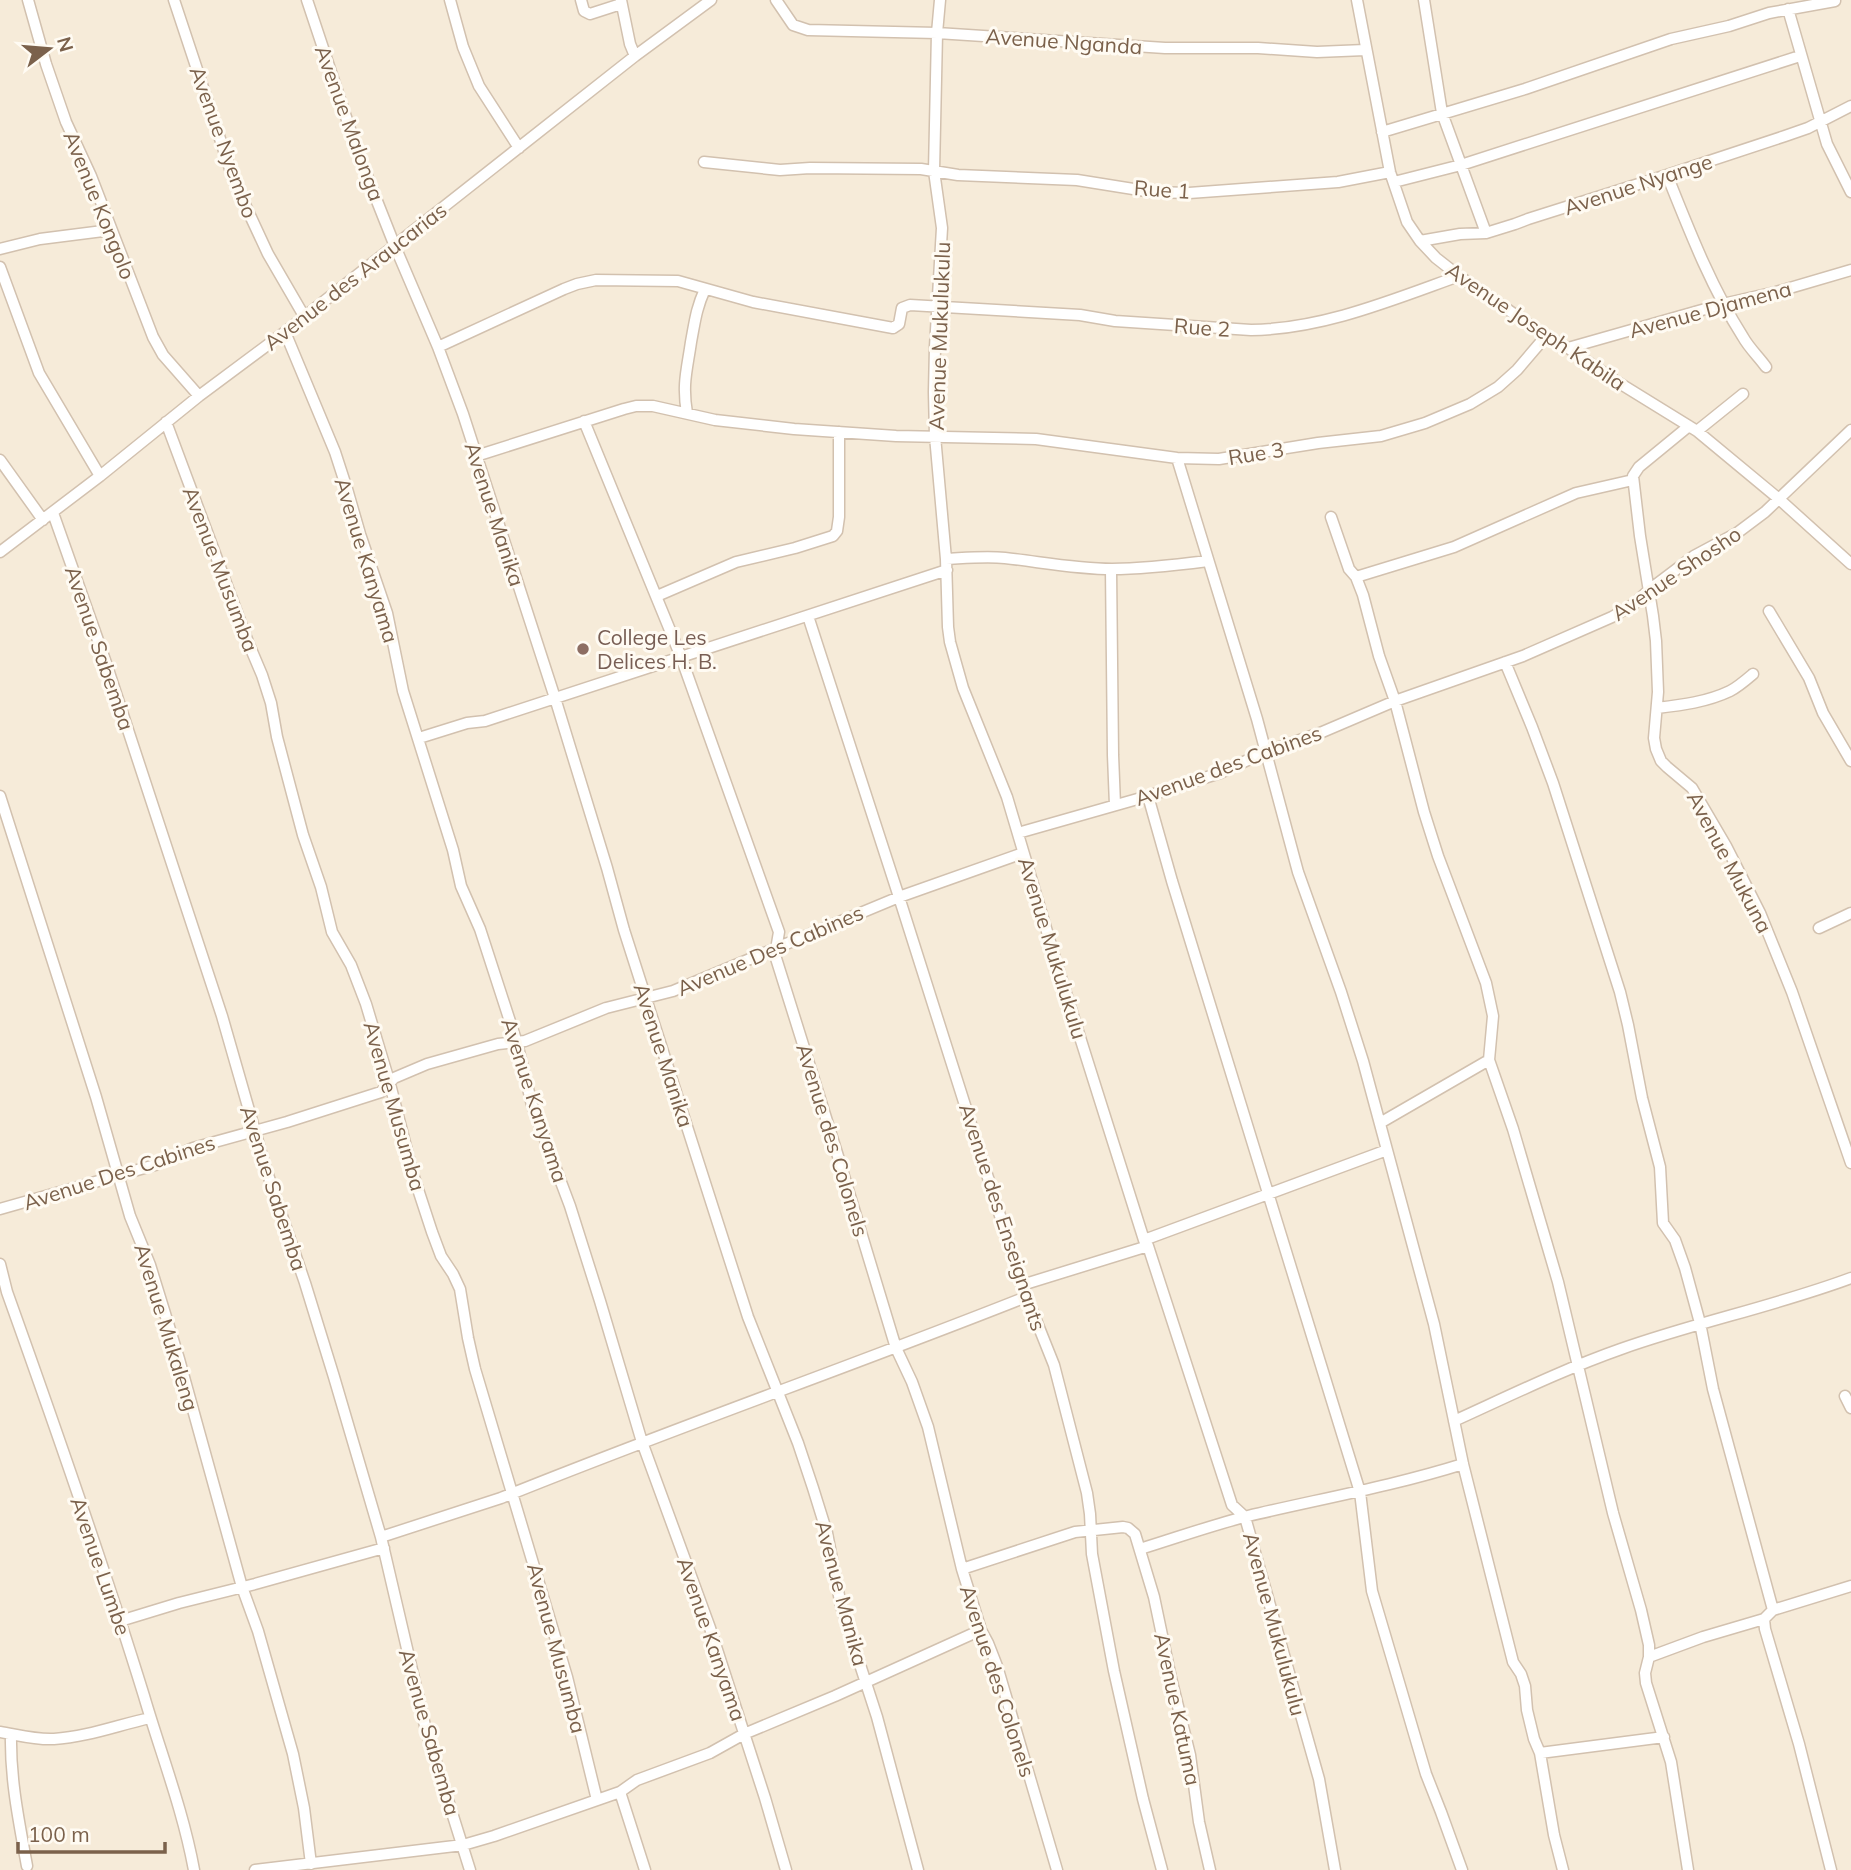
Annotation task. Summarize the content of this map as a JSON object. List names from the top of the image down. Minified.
{"streets":{"street":["Avenue Nganda","Avenue Malonga","Avenue Nyembo","Avenue Nyange","Rue 1","Avenue Kongolo","Avenue des Araucarias","Avenue Djamena","Avenue Joseph Kabila","Rue 2","Avenue Mukulukulu","Rue 3","Avenue Manika","Avenue Kanyama","Avenue Musumba","Avenue Shosho","Avenue Sabemba","Avenue des Cabines","Avenue Mukuna","Avenue Des Cabines","Avenue des Colonels","Avenue des Enseignants","Avenue Mukaleng","Avenue Lumbe","Avenue Katuma"]},"crossings":[["Avenue Nganda","Avenue Joseph Kabila"],["Avenue Nganda","Avenue Mukulukulu"],["Avenue Malonga","Avenue des Araucarias"],["Avenue Malonga","Avenue Manika"],["Avenue Nyembo","Avenue des Araucarias"],["Avenue Nyange","Avenue Joseph Kabila"],["Rue 1","Avenue Joseph Kabila"],["Rue 1","Avenue Mukulukulu"],["Avenue Kongolo","Avenue des Araucarias"],["Avenue des Araucarias","Avenue Manika"],["Avenue des Araucarias","Avenue Kanyama"],["Avenue des Araucarias","Avenue Musumba"],["Avenue des Araucarias","Avenue Sabemba"],["Avenue Djamena","Avenue Joseph Kabila"],["Avenue Joseph Kabila","Rue 2"],["Avenue Joseph Kabila","Rue 3"],["Avenue Joseph Kabila","Avenue Shosho"],["Rue 2","Avenue Mukulukulu"],["Avenue Mukulukulu","Rue 3"],["Avenue Mukulukulu","Avenue des Cabines"],["Avenue Mukulukulu","Avenue Des Cabines"],["Rue 3","Avenue Manika"],["Rue 3","Avenue des Colonels"],["Avenue Manika","Avenue Des Cabines"],["Avenue Kanyama","Avenue Des Cabines"],["Avenue Musumba","Avenue Des Cabines"],["Avenue Shosho","Avenue des Cabines"],["Avenue Shosho","Avenue Mukuna"],["Avenue Sabemba","Avenue Des Cabines"],["Avenue Des Cabines","Avenue des Colonels"],["Avenue Des Cabines","Avenue des Enseignants"],["Avenue Des Cabines","Avenue Mukaleng"]],"places":["College Les Delices H. B."],"scale_bar":"100 m","north":"right"}
